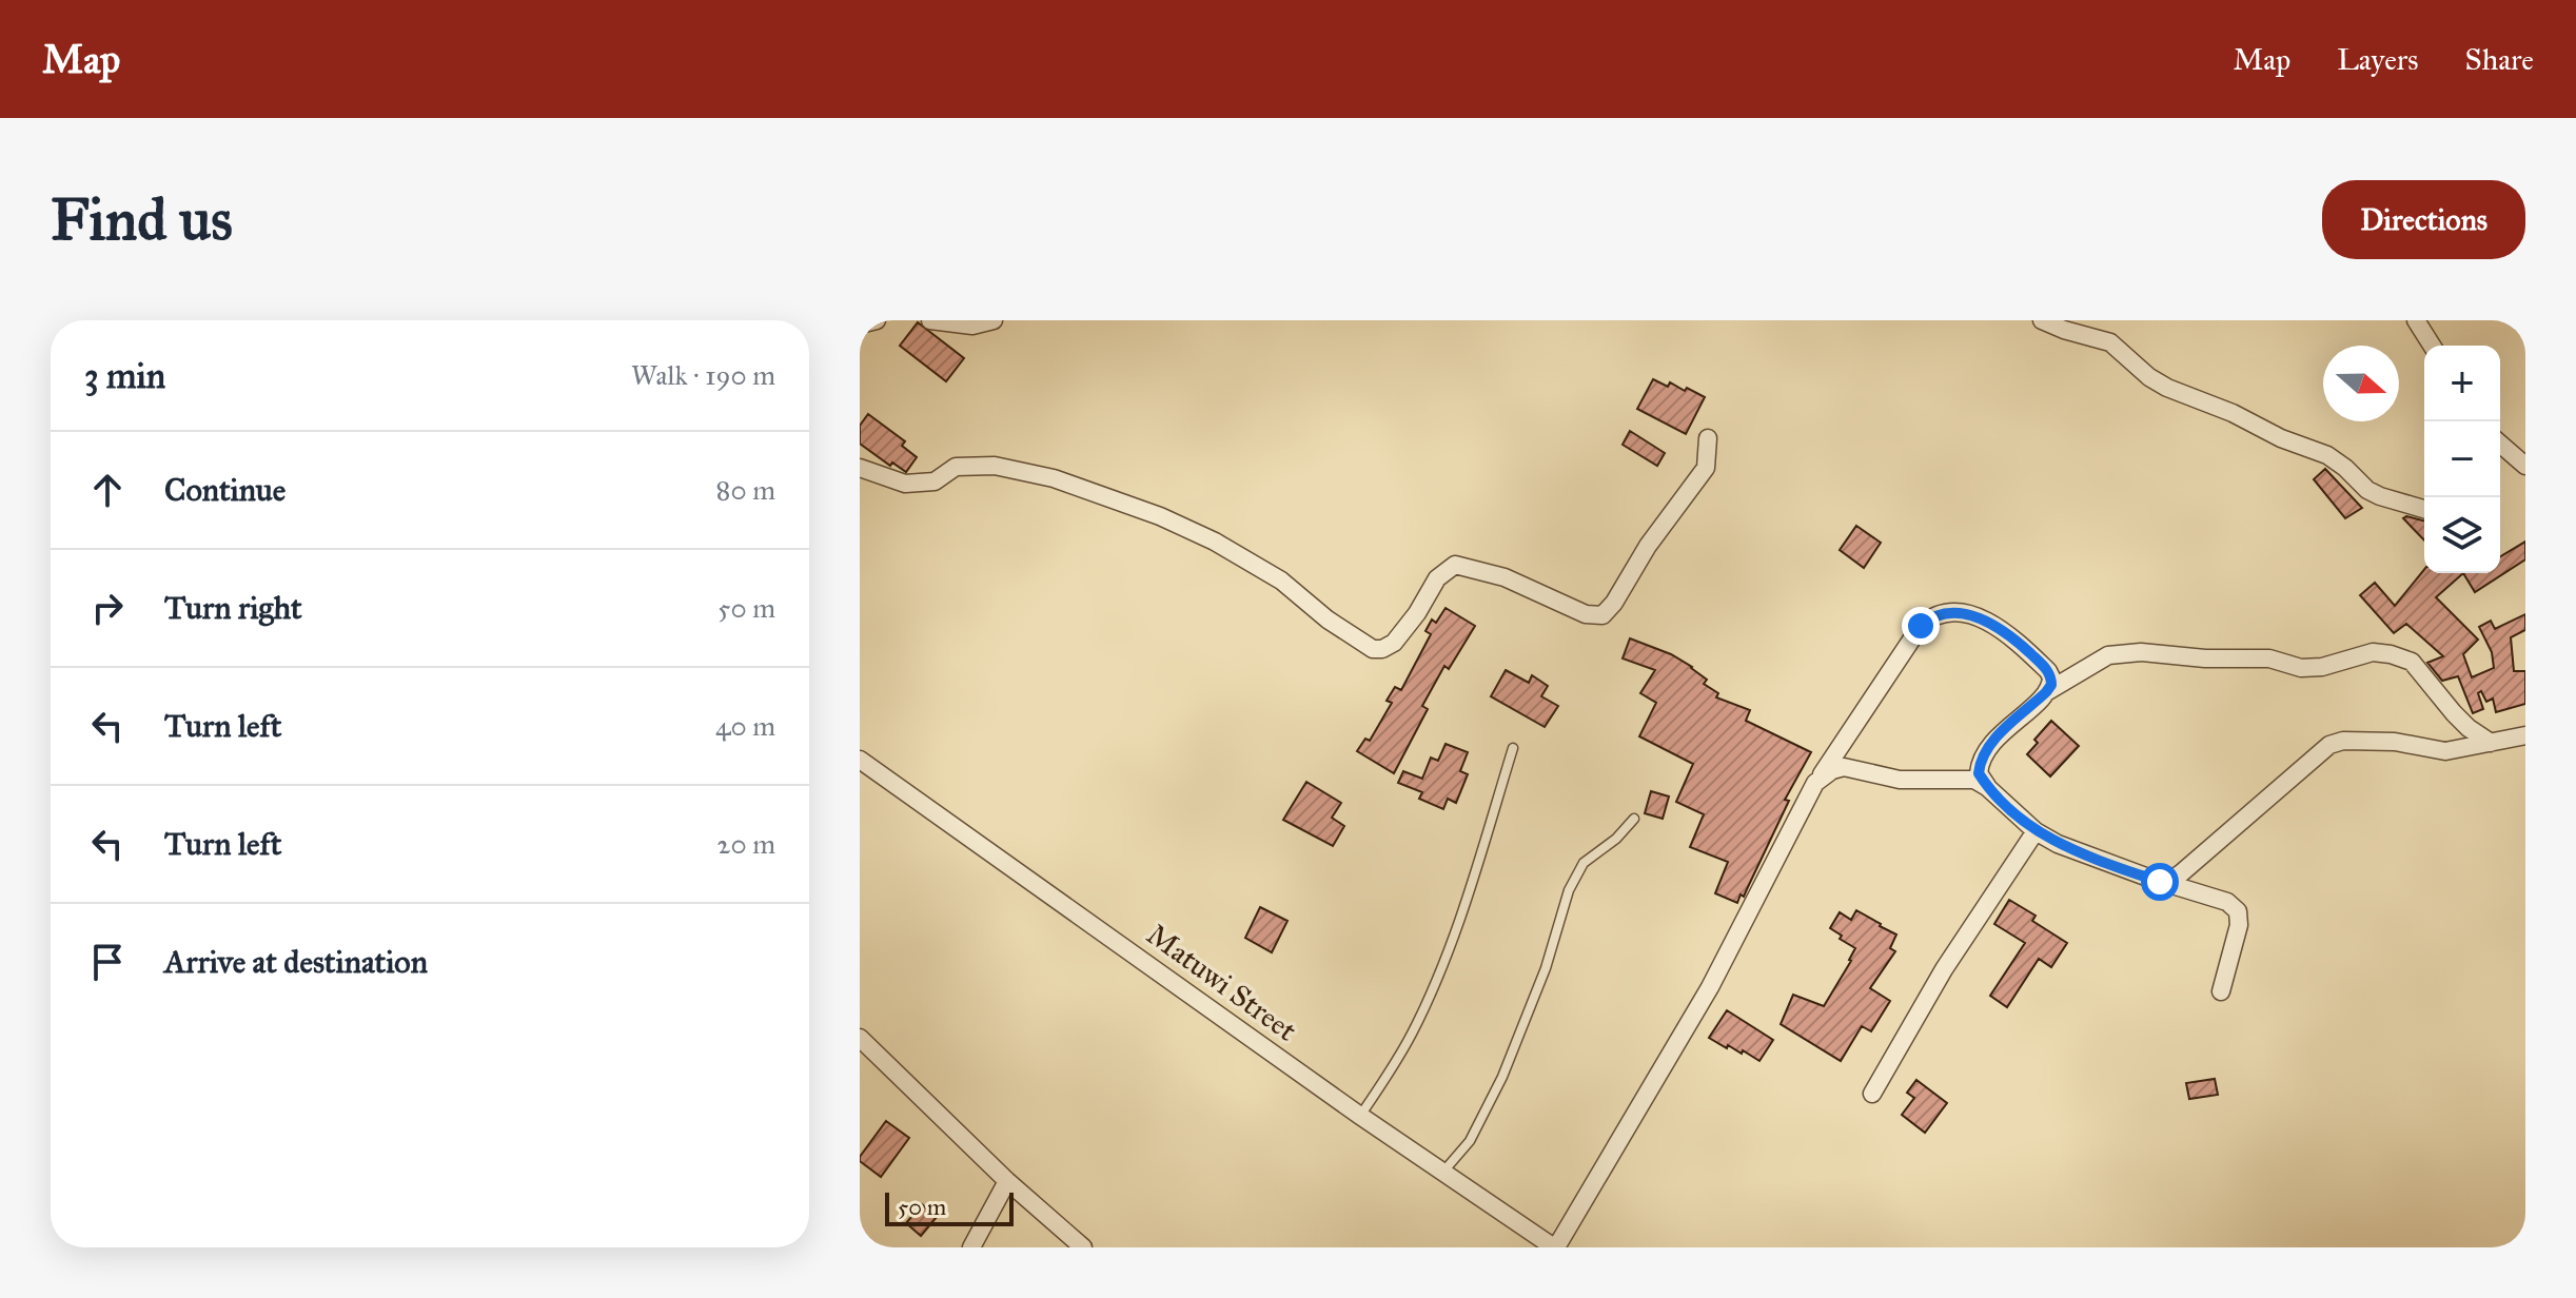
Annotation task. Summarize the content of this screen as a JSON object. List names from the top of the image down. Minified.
{"streets":{"street":["Matuwi Street"]},"scale_bar":"50 m","north":"right","page":{"header":"Map","nav":["Map","Layers","Share"],"buttons":"Directions","title":"Find us","heading":["3 min","Walk · 190 m"],"map_buttons":["+","−"],"list":[["Continue","80 m"],["Turn right","50 m"],["Turn left","40 m"],["Turn left","20 m"],"Arrive at destination"],"scale":"50 m"}}
